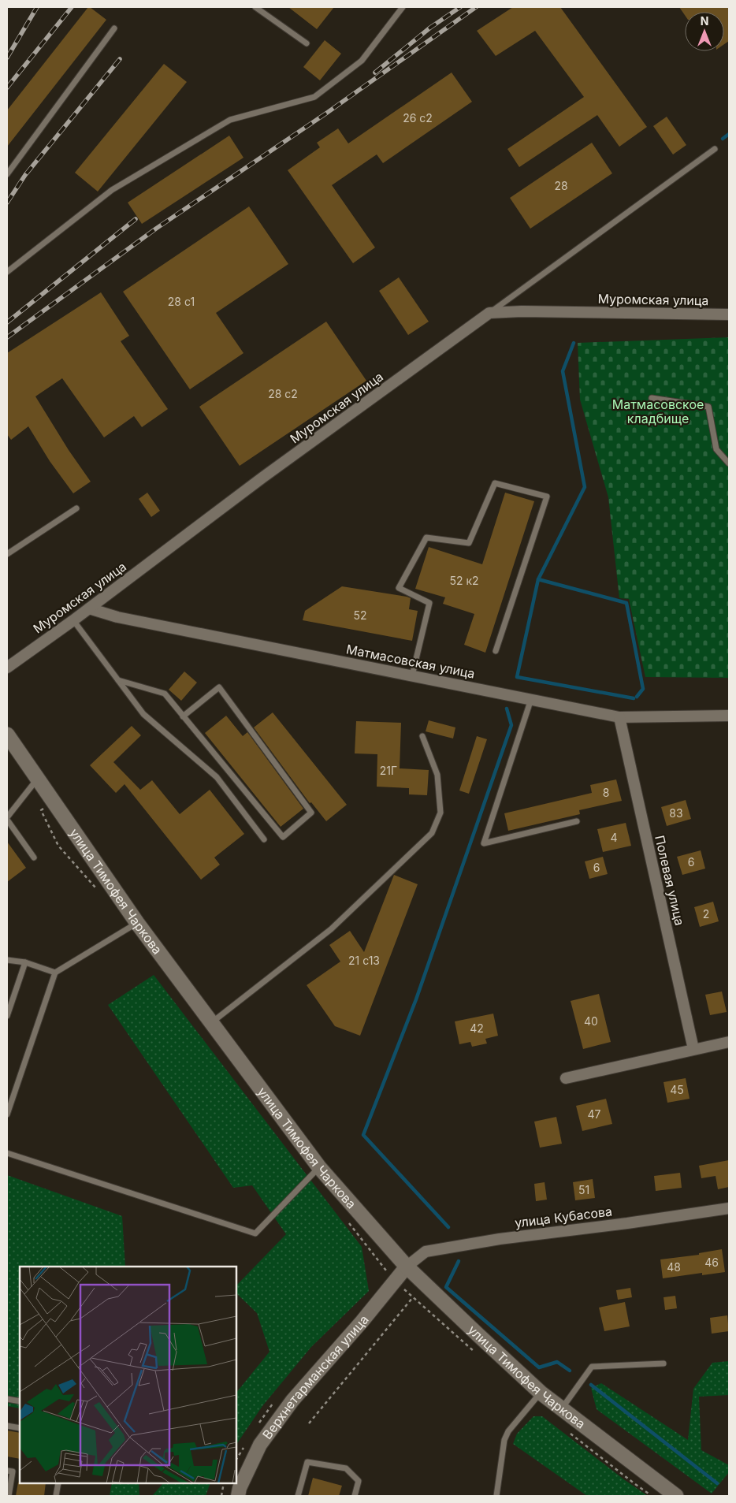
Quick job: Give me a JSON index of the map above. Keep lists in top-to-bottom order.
{
  "streets": {
    "main road": ["улица Тимофея Чаркова"],
    "street": [
      "Муромская улица",
      "Матмасовская улица",
      "Полевая улица",
      "улица Кубасова",
      "Верхнетарманская улица"
    ]
  },
  "crossings": [
    ["Муромская улица", "Матмасовская улица"],
    ["Матмасовская улица", "Полевая улица"],
    ["улица Тимофея Чаркова", "улица Кубасова"],
    ["улица Тимофея Чаркова", "Верхнетарманская улица"],
    ["улица Кубасова", "Верхнетарманская улица"]
  ],
  "parks": ["Матмасовское кладбище"],
  "house_numbers": [
    "26 с2",
    "28",
    "28 с1",
    "28 с2",
    "52 к2",
    "52",
    "21Г",
    "8",
    "83",
    "4",
    "6",
    "6",
    "2",
    "21 с13",
    "40",
    "42",
    "45",
    "47",
    "51",
    "46",
    "48"
  ],
  "north": "top"
}
